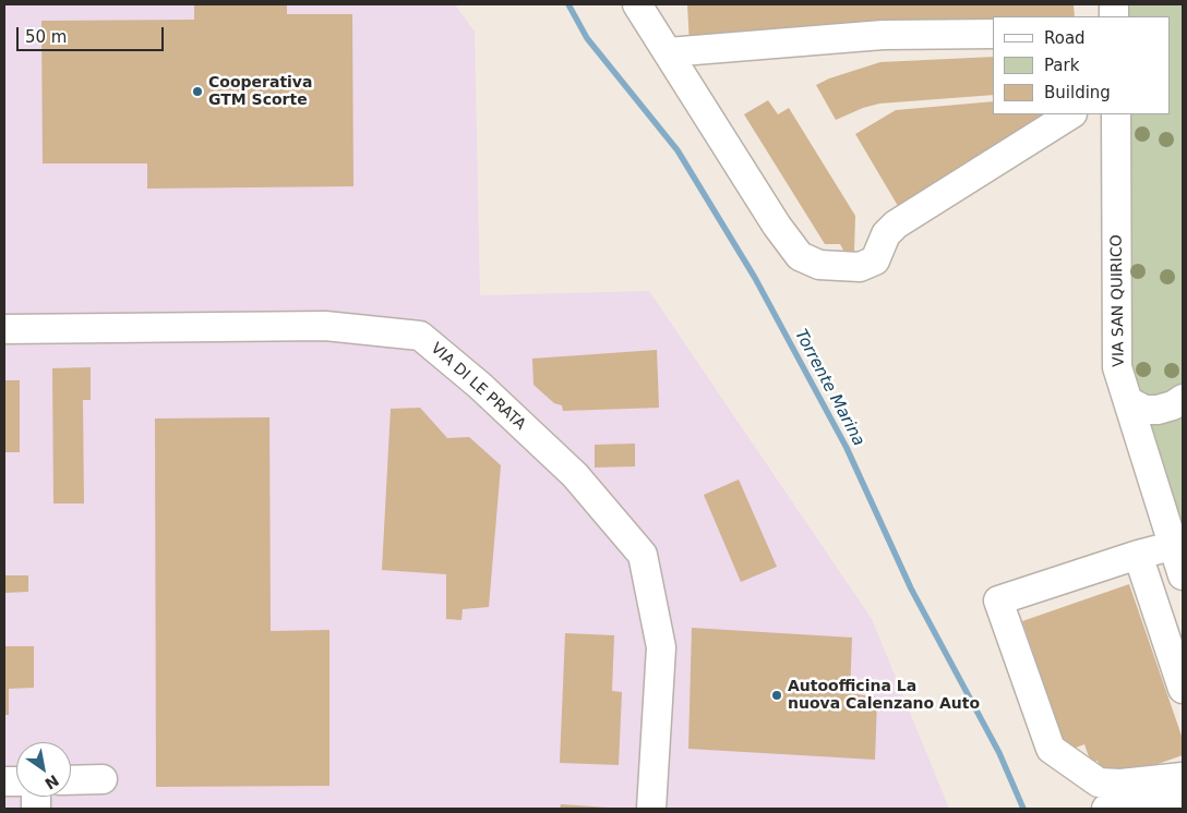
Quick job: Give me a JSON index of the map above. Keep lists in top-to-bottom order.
{
  "streets": {
    "street": ["VIA SAN QUIRICO", "VIA DI LE PRATA"]
  },
  "water": ["Torrente Marina"],
  "places": ["Cooperativa GTM Scorte", "Autoofficina La nuova Calenzano Auto"],
  "legend": ["Road", "Park", "Building"],
  "scale_bar": "50 m",
  "north": "bottom right"
}
